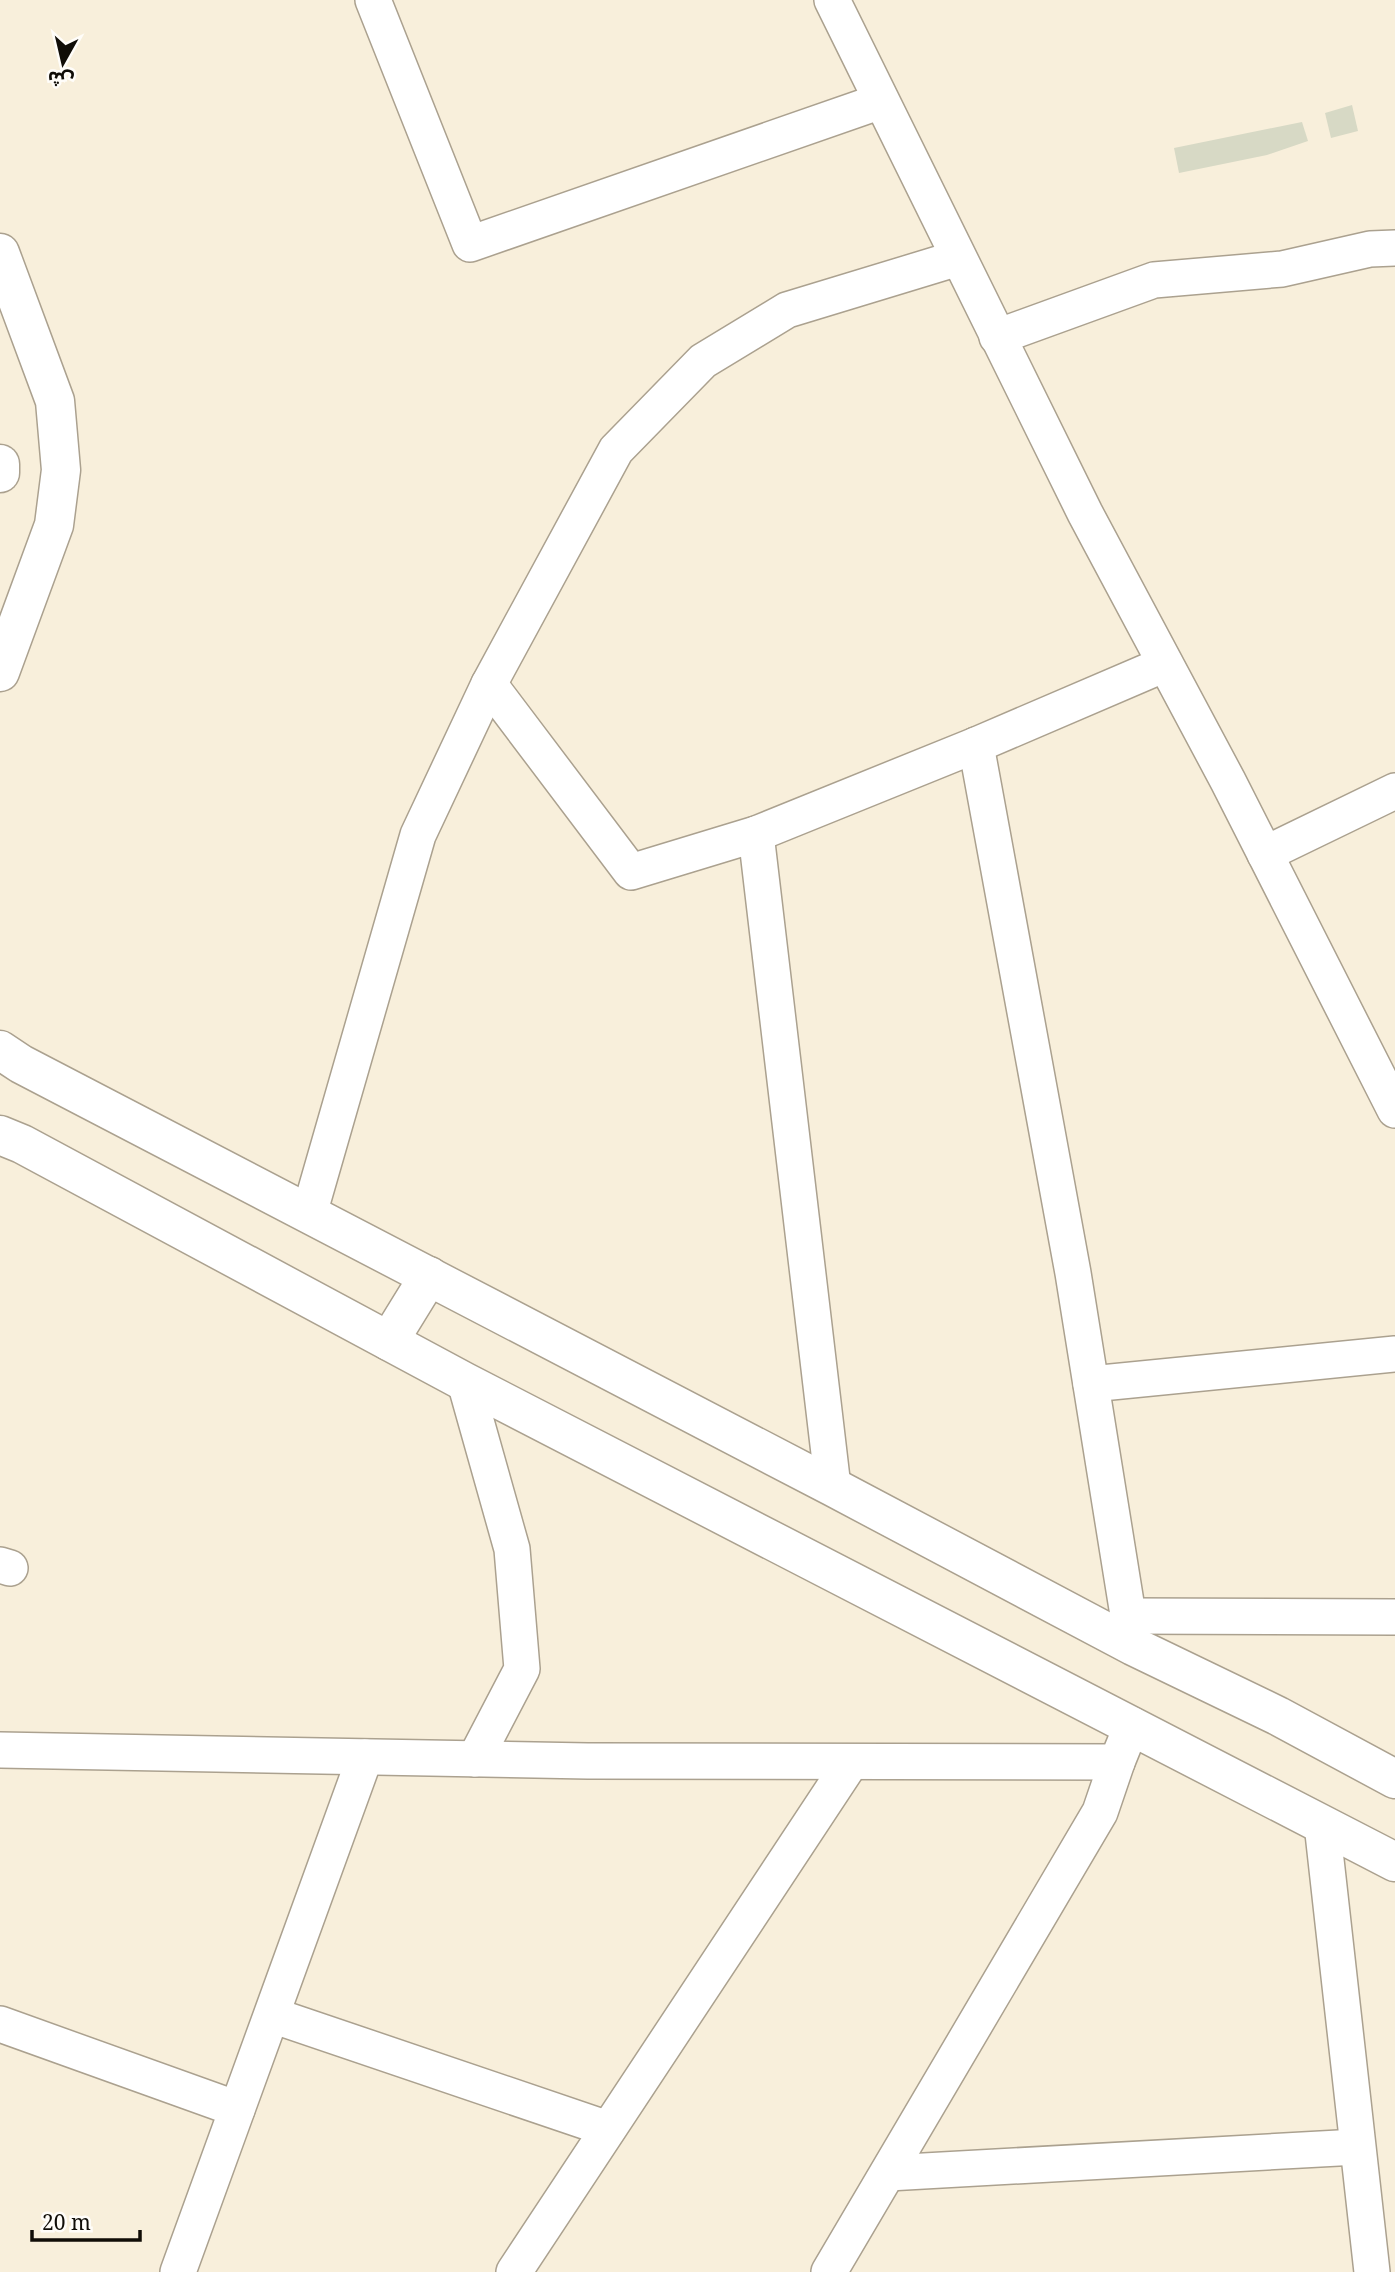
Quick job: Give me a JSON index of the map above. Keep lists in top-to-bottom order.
{
  "scale_bar": "20 m",
  "north": "bottom"
}
